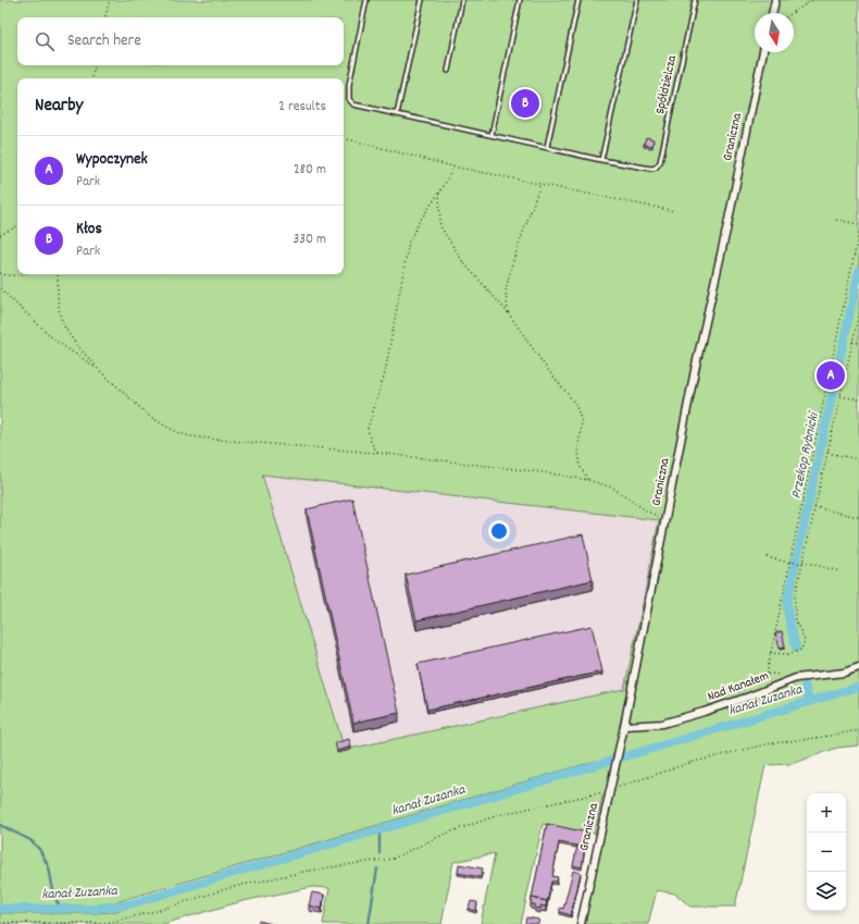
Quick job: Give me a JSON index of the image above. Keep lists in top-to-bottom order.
{
  "streets": {
    "street": ["Graniczna", "Nad Kanałem"],
    "lane": ["Spółdzielcza"]
  },
  "crossings": [
    ["Graniczna", "Nad Kanałem"]
  ],
  "water": ["Przekop Rybnicki", "kanał Zuzanka"],
  "north": "bottom",
  "page": {
    "search": "Search here",
    "heading": ["Nearby", "2 results"],
    "pins": ["B", "A"],
    "list": [
      {
        "mark": "A",
        "name": "Wypoczynek",
        "note": "Park",
        "value": "280 m"
      },
      {
        "mark": "B",
        "name": "Kłos",
        "note": "Park",
        "value": "330 m"
      }
    ],
    "map_buttons": ["+", "−"]
  }
}
